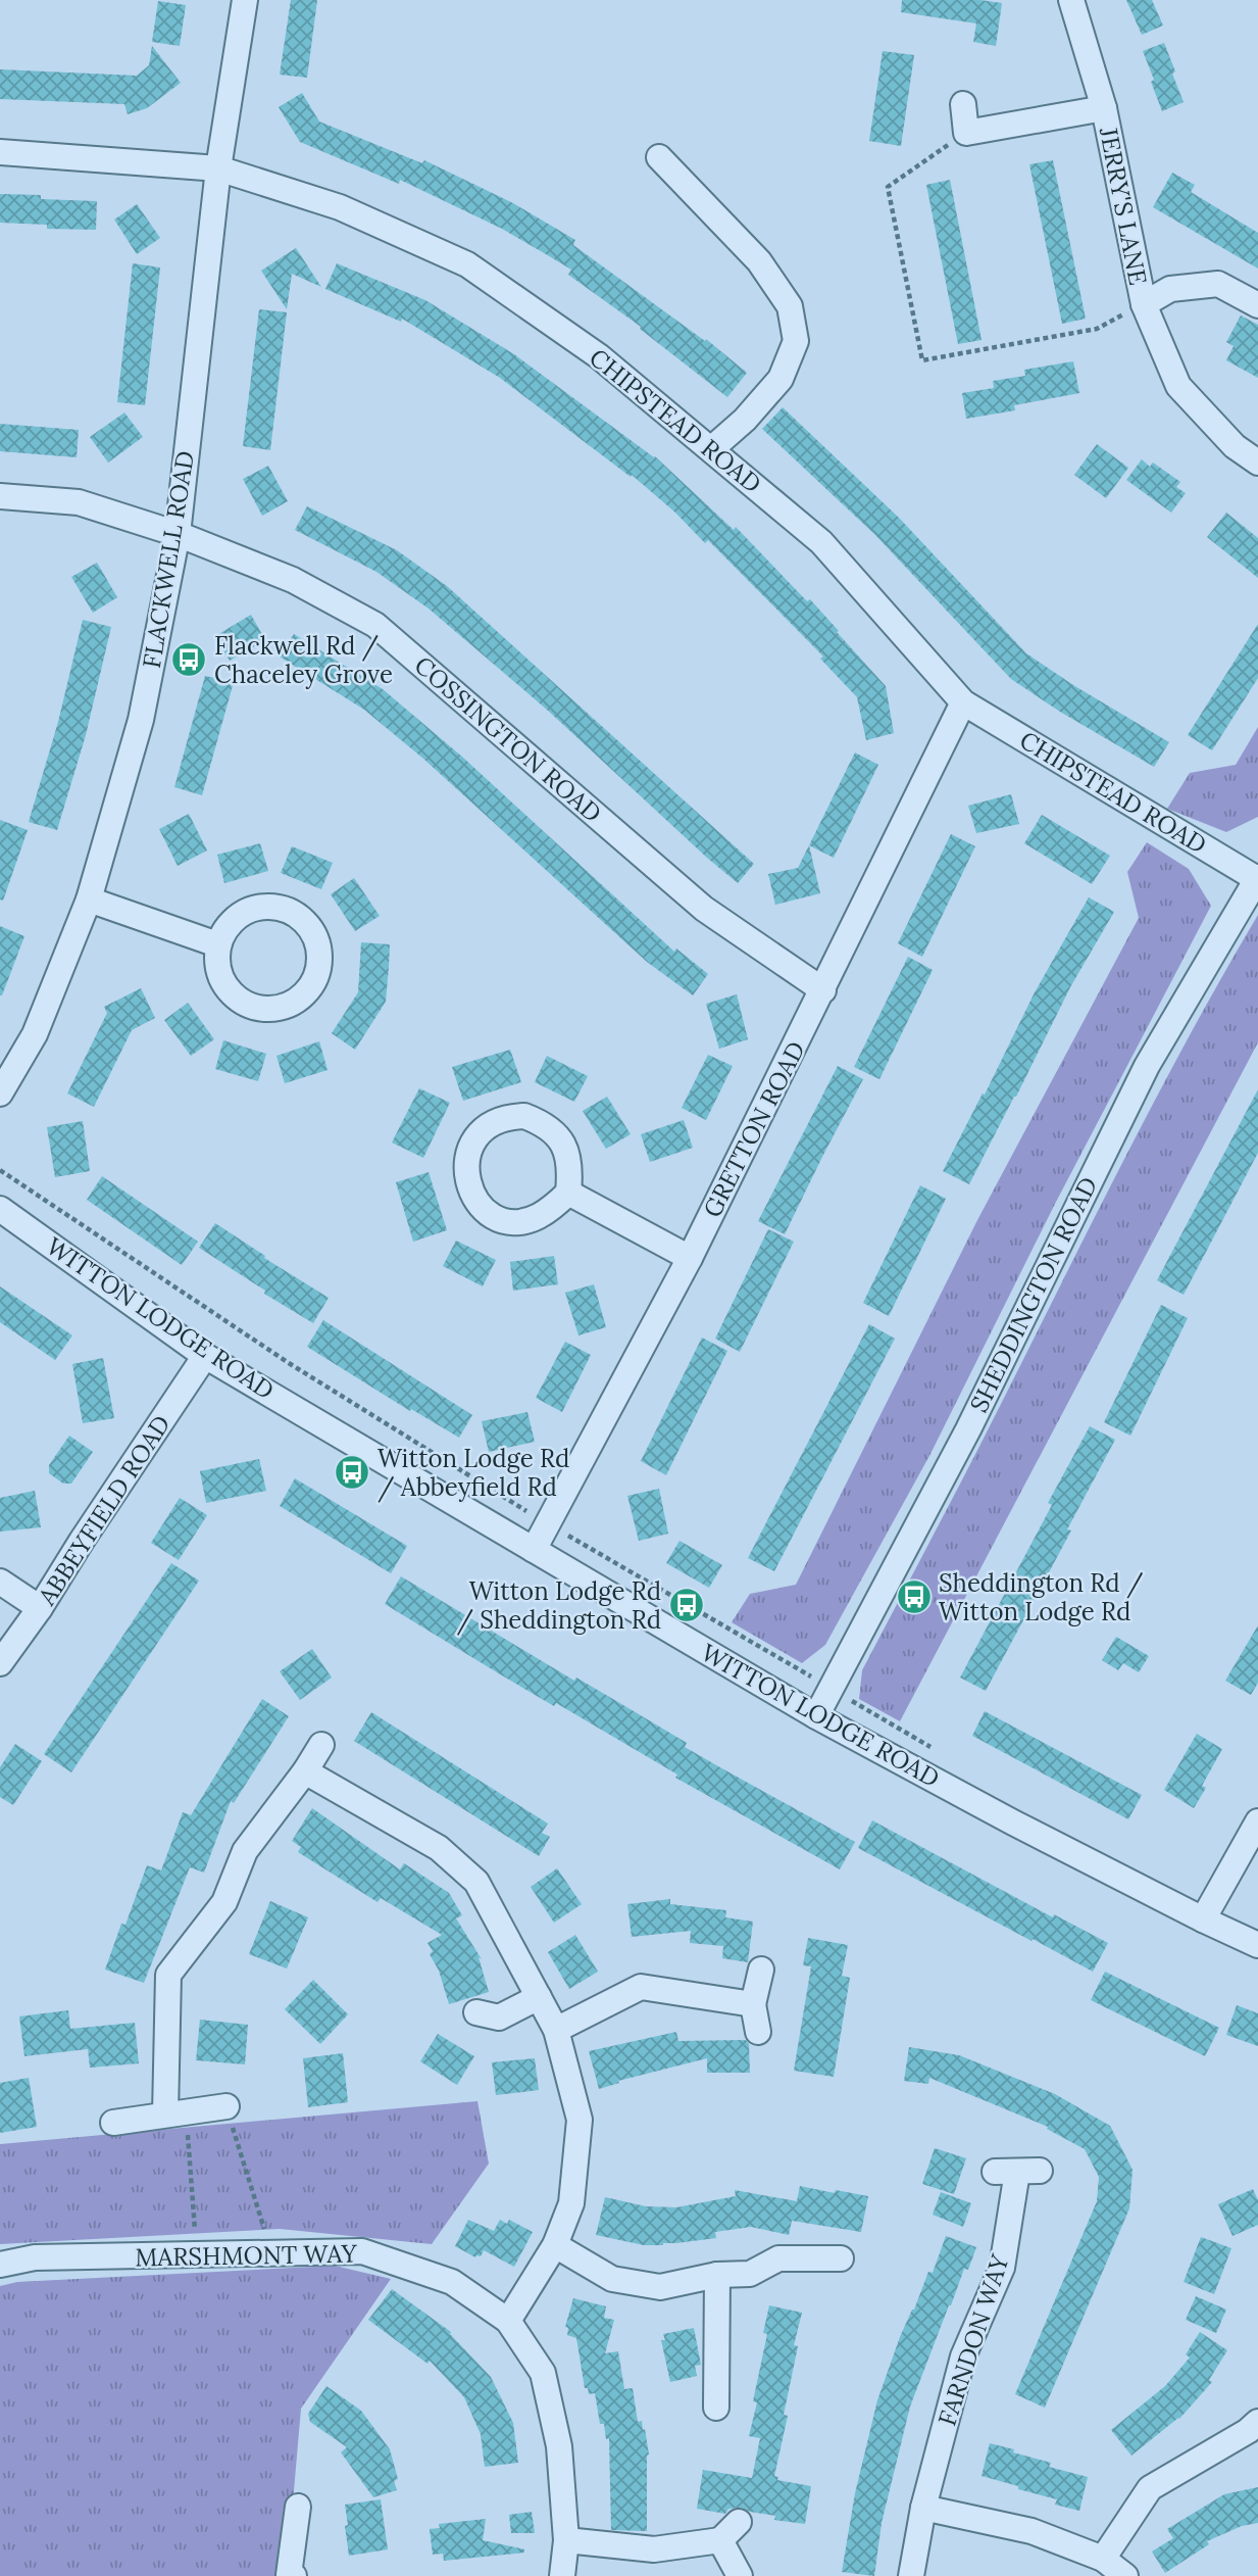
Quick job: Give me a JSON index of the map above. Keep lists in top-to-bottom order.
{
  "streets": {
    "street": [
      "JERRY'S LANE",
      "CHIPSTEAD ROAD",
      "FLACKWELL ROAD",
      "COSSINGTON ROAD",
      "GRETTON ROAD",
      "SHEDDINGTON ROAD",
      "WITTON LODGE ROAD",
      "ABBEYFIELD ROAD",
      "MARSHMONT WAY",
      "FARNDON WAY"
    ]
  },
  "crossings": [
    ["CHIPSTEAD ROAD", "FLACKWELL ROAD"],
    ["CHIPSTEAD ROAD", "GRETTON ROAD"],
    ["CHIPSTEAD ROAD", "SHEDDINGTON ROAD"],
    ["FLACKWELL ROAD", "COSSINGTON ROAD"],
    ["COSSINGTON ROAD", "GRETTON ROAD"],
    ["GRETTON ROAD", "WITTON LODGE ROAD"],
    ["SHEDDINGTON ROAD", "WITTON LODGE ROAD"],
    ["WITTON LODGE ROAD", "ABBEYFIELD ROAD"]
  ],
  "places": {
    "bus stop": [
      "Flackwell Rd / Chaceley Grove",
      "Witton Lodge Rd / Abbeyfield Rd",
      "Sheddington Rd / Witton Lodge Rd",
      "Witton Lodge Rd / Sheddington Rd"
    ]
  }
}
